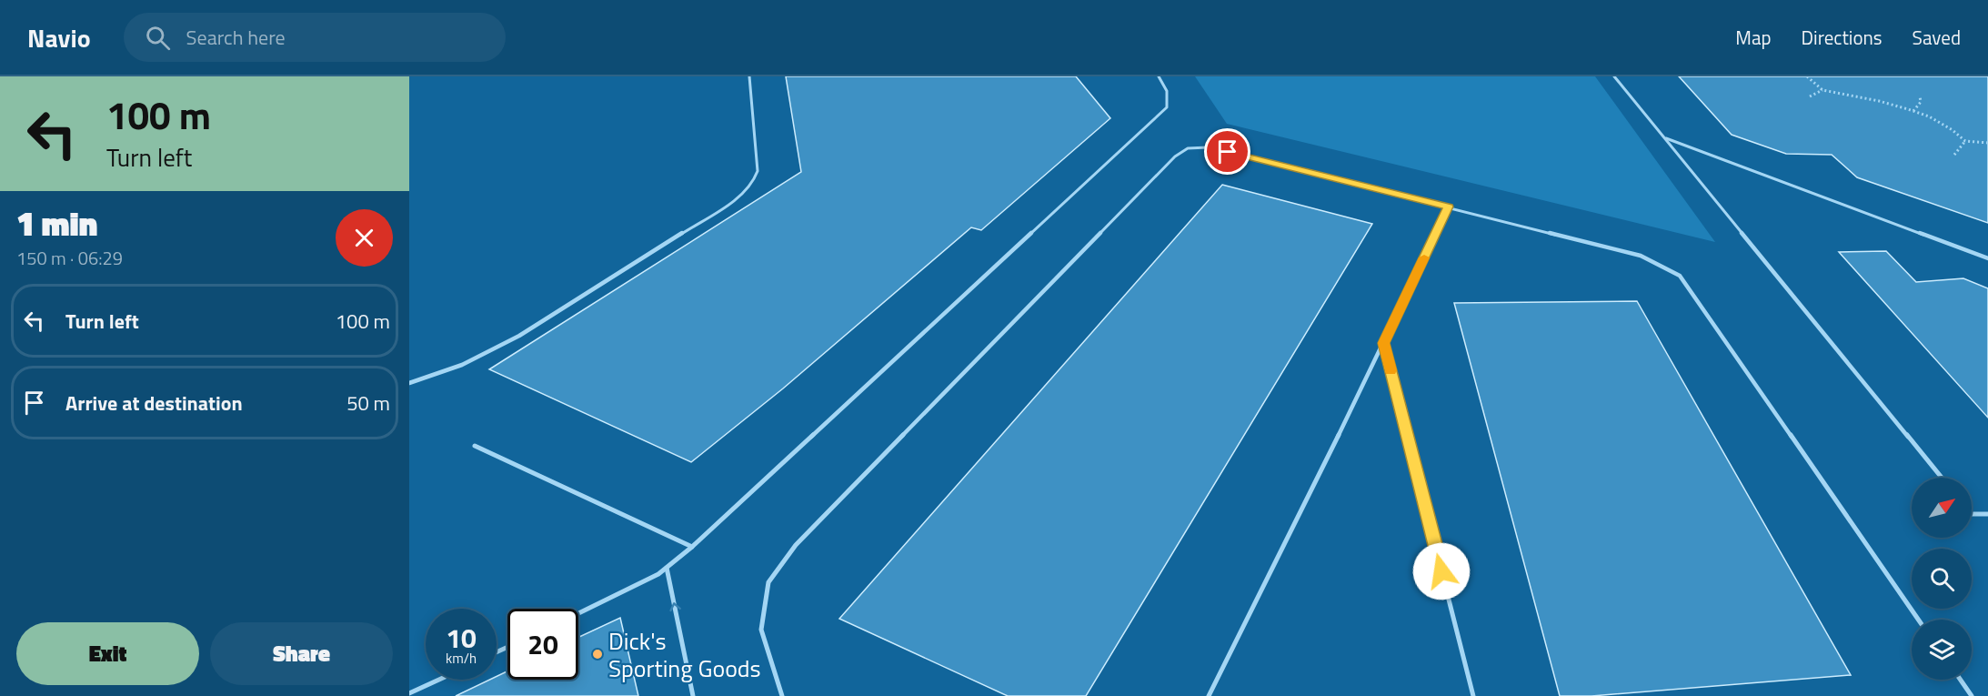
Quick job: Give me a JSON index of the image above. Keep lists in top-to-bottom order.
{
  "places": ["Dick's Sporting Goods"],
  "north": "top right",
  "page": {
    "header": "Navio",
    "search": "Search here",
    "nav": ["Map", "Directions", "Saved"],
    "turn": ["100 m", "Turn left"],
    "heading": ["1 min", "150 m · 06:29"],
    "list": [
      {
        "name": "Turn left",
        "value": "100 m"
      },
      {
        "name": "Arrive at destination",
        "value": "50 m"
      }
    ],
    "speed": "10 km/h",
    "limit": "20",
    "buttons": ["Exit", "Share"]
  }
}
